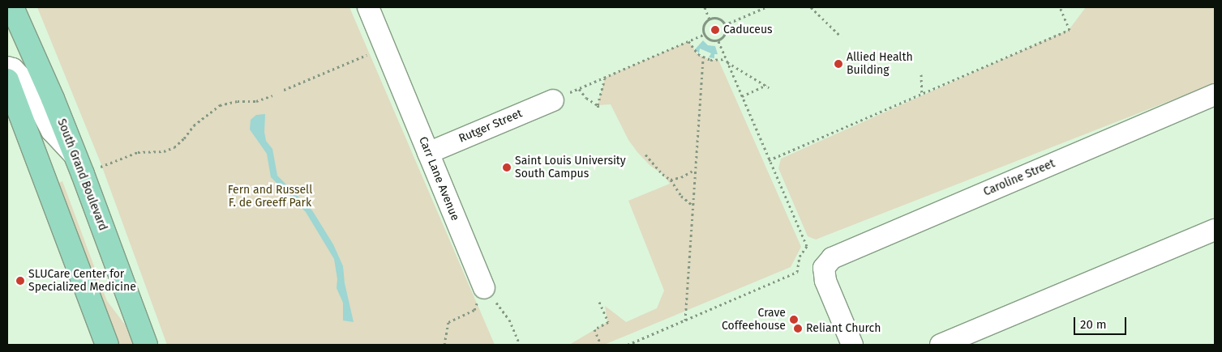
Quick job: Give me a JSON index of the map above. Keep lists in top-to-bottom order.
{
  "streets": {
    "main road": ["South Grand Boulevard"],
    "street": ["Rutger Street", "Caroline Street", "Carr Lane Avenue"]
  },
  "crossings": [
    ["Rutger Street", "Carr Lane Avenue"]
  ],
  "parks": ["Fern and Russell F. de Greeff Park"],
  "places": [
    "Caduceus",
    "Allied Health Building",
    "Saint Louis University South Campus",
    "SLUCare Center for Specialized Medicine",
    "Crave Coffeehouse",
    "Reliant Church"
  ],
  "scale_bar": "20 m"
}
